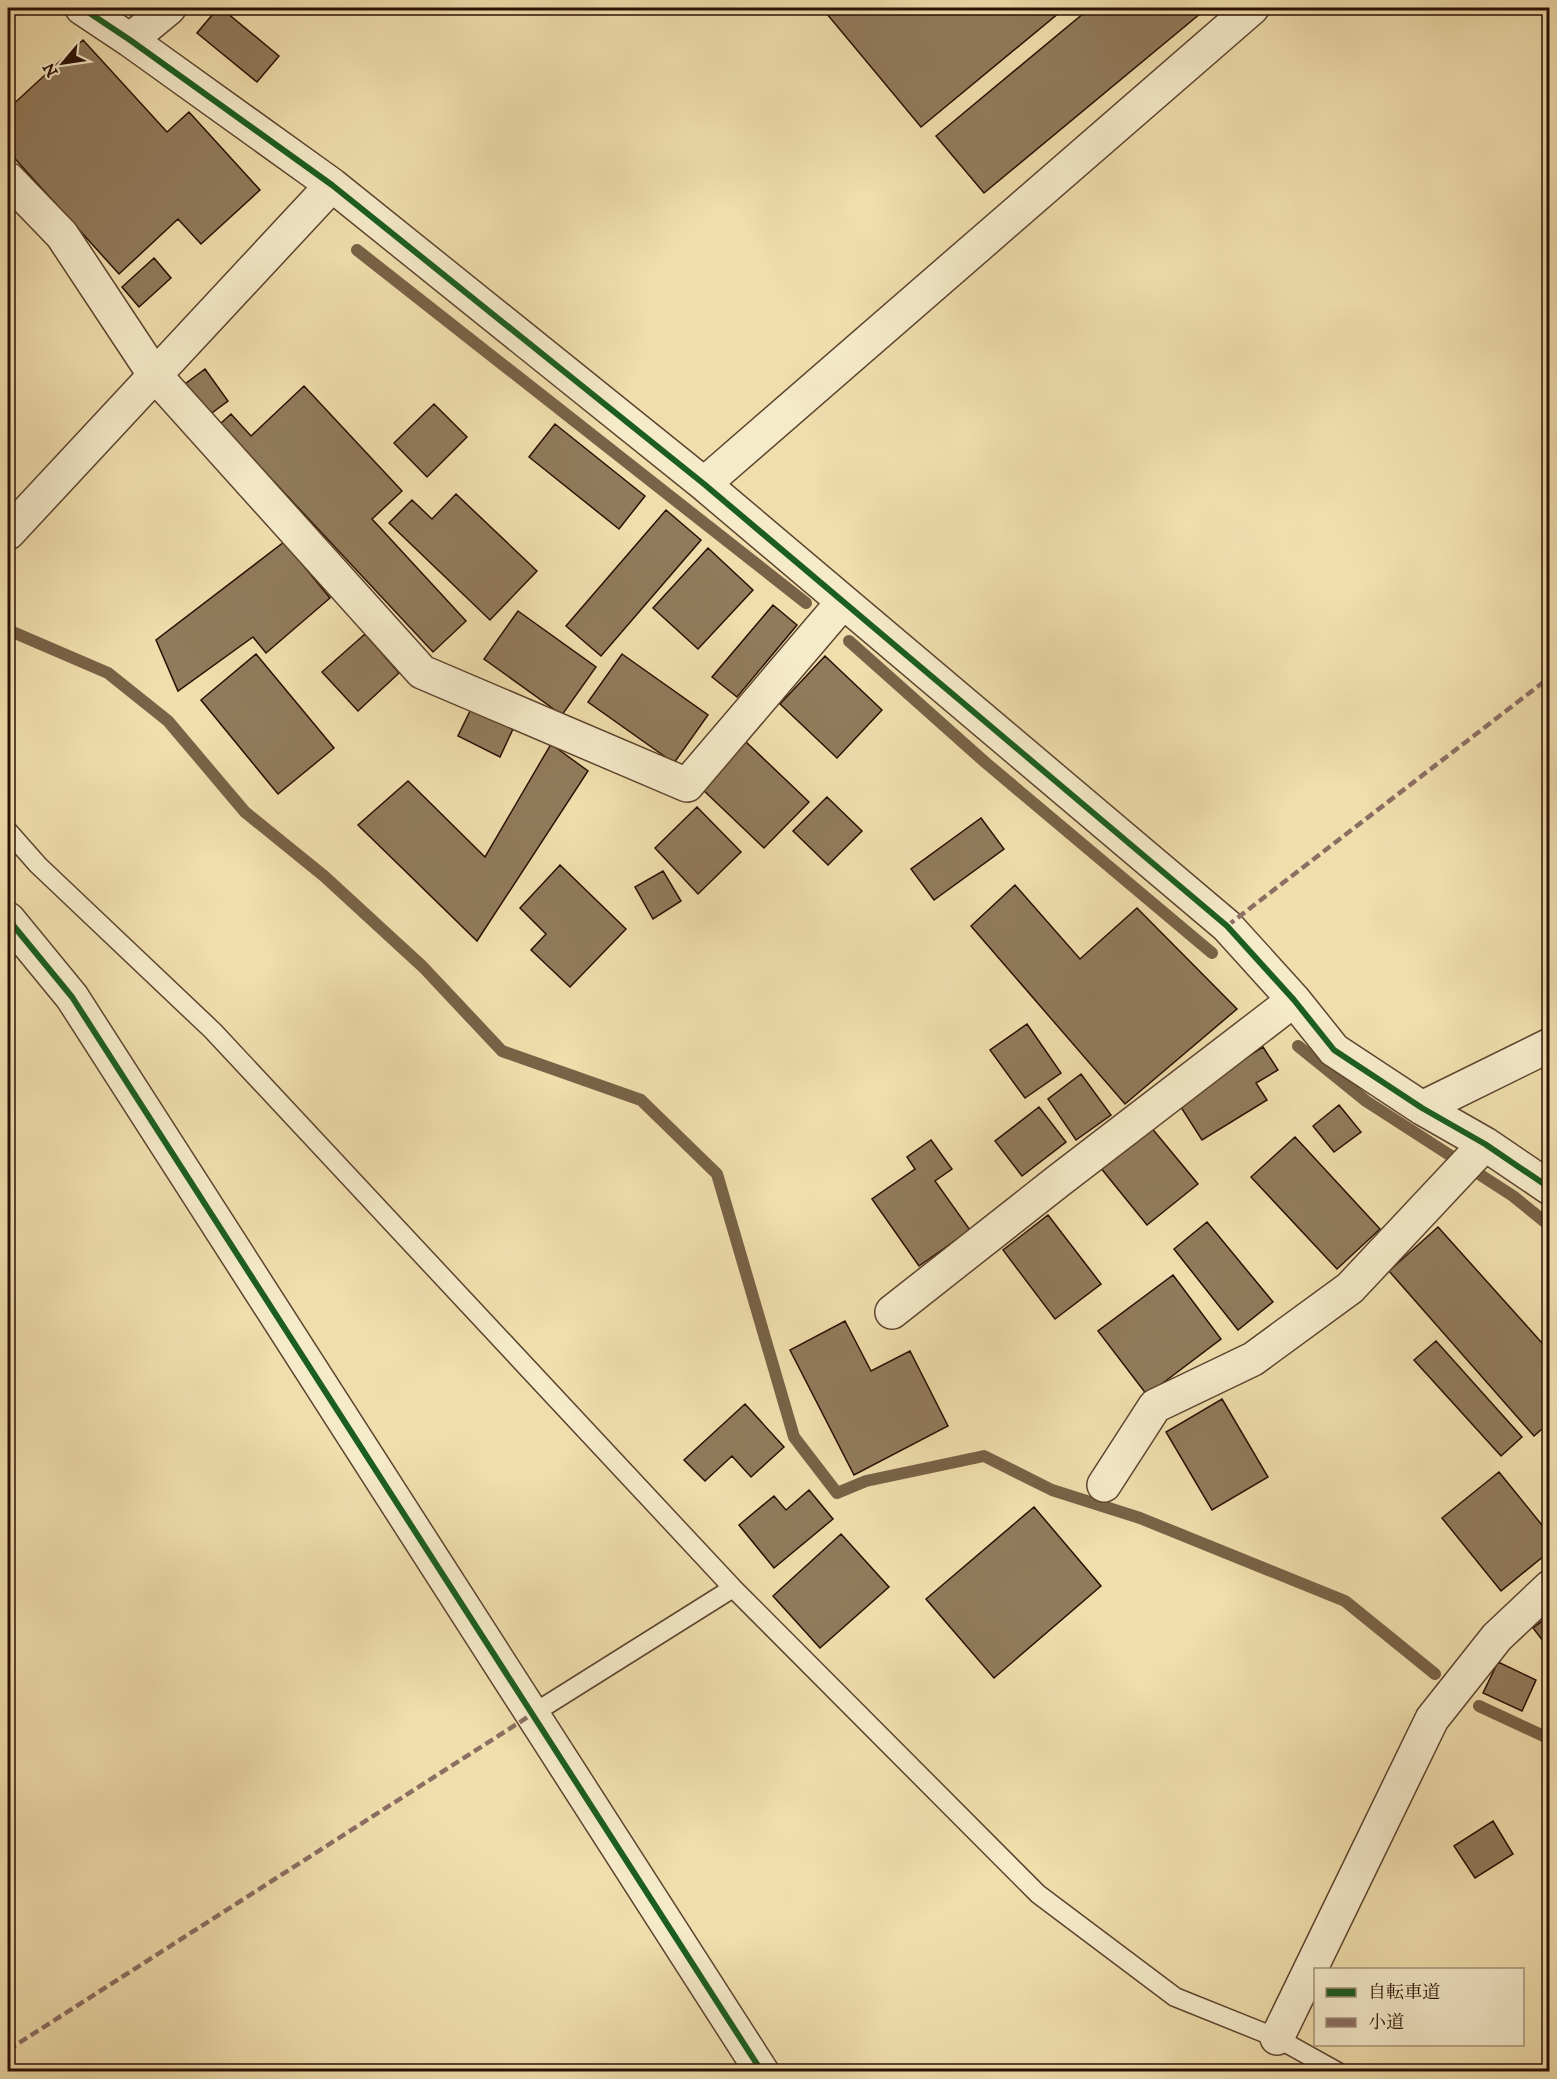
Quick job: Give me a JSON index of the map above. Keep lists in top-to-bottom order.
{
  "legend": ["自転車道", "小道"],
  "north": "bottom left"
}
